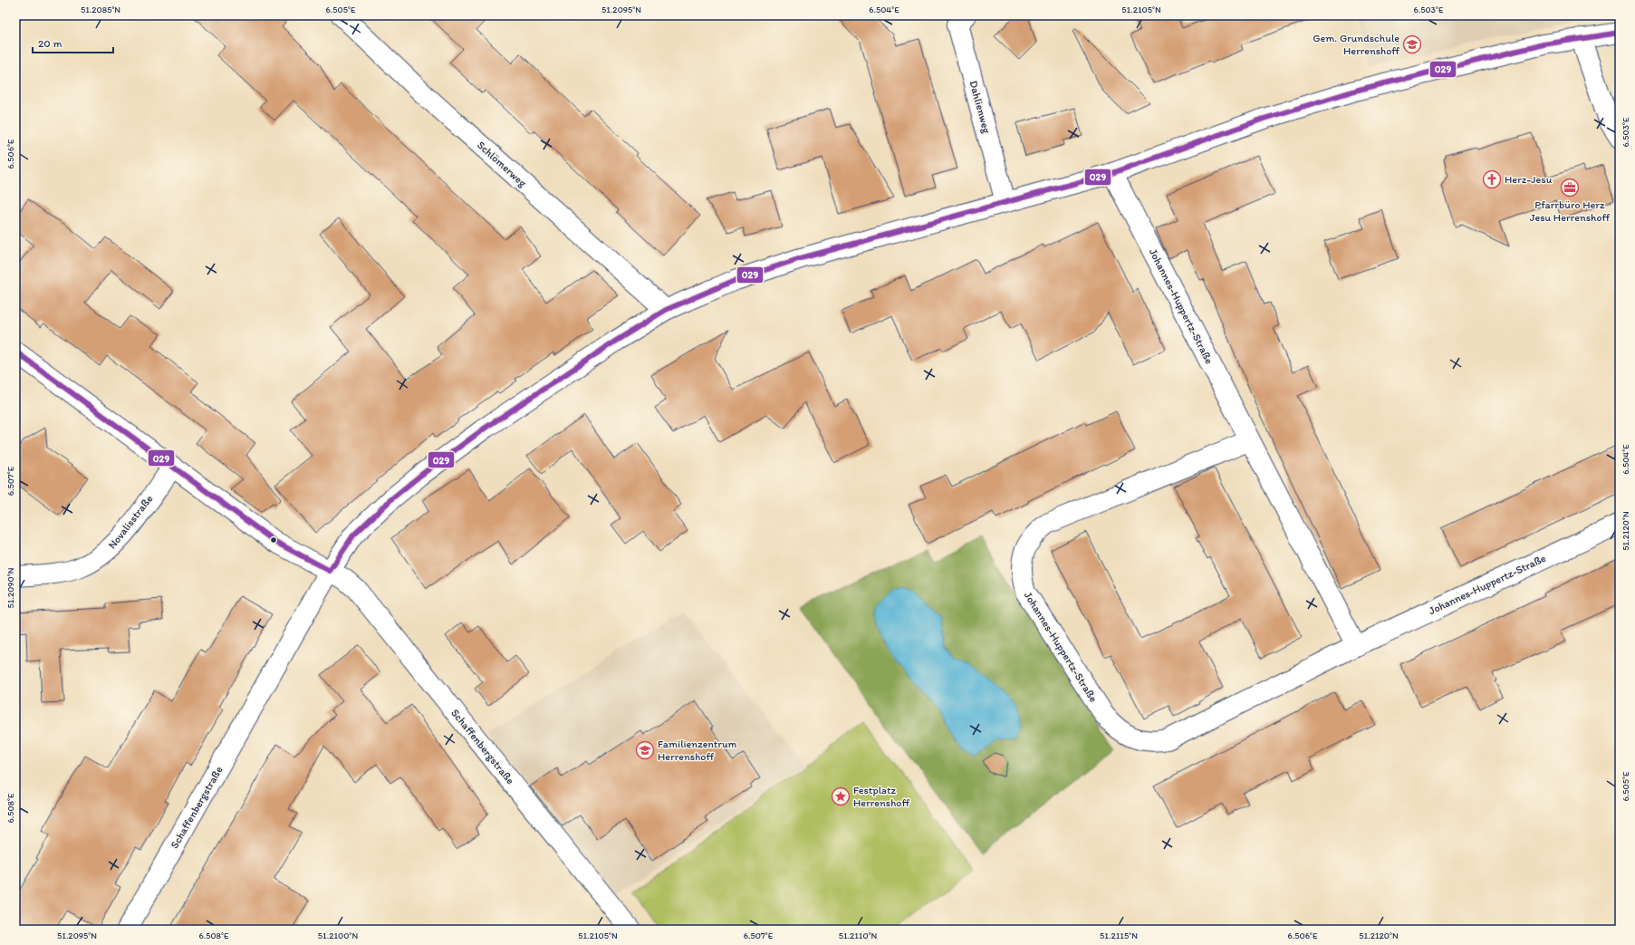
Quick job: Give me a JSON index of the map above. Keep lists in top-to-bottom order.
{
  "streets": {
    "street": [
      "Dahlienweg",
      "Schlömerweg",
      "Johannes-Huppertz-Straße",
      "Novalisstraße",
      "Schaffenbergstraße"
    ]
  },
  "crossings": [
    ["Dahlienweg", "Schaffenbergstraße"],
    ["Schlömerweg", "Schaffenbergstraße"],
    ["Johannes-Huppertz-Straße", "Schaffenbergstraße"]
  ],
  "places": {
    "school or university": ["Gem. Grundschule Herrenshoff", "Familienzentrum Herrenshoff"],
    "church": ["Herz-Jesu"],
    "office": ["Pfarrbüro Herz Jesu Herrenshoff"],
    "place": ["Festplatz Herrenshoff"]
  },
  "lines": ["transit line 029"],
  "scale_bar": "20 m",
  "coordinates": [
    "51.2085°N",
    "6.505°E",
    "51.2095°N",
    "6.504°E",
    "51.2105°N",
    "6.503°E",
    "6.506°E",
    "6.507°E",
    "51.2120°N",
    "51.2090°N",
    "6.508°E",
    "51.2100°N",
    "51.2110°N",
    "51.2115°N"
  ]
}
